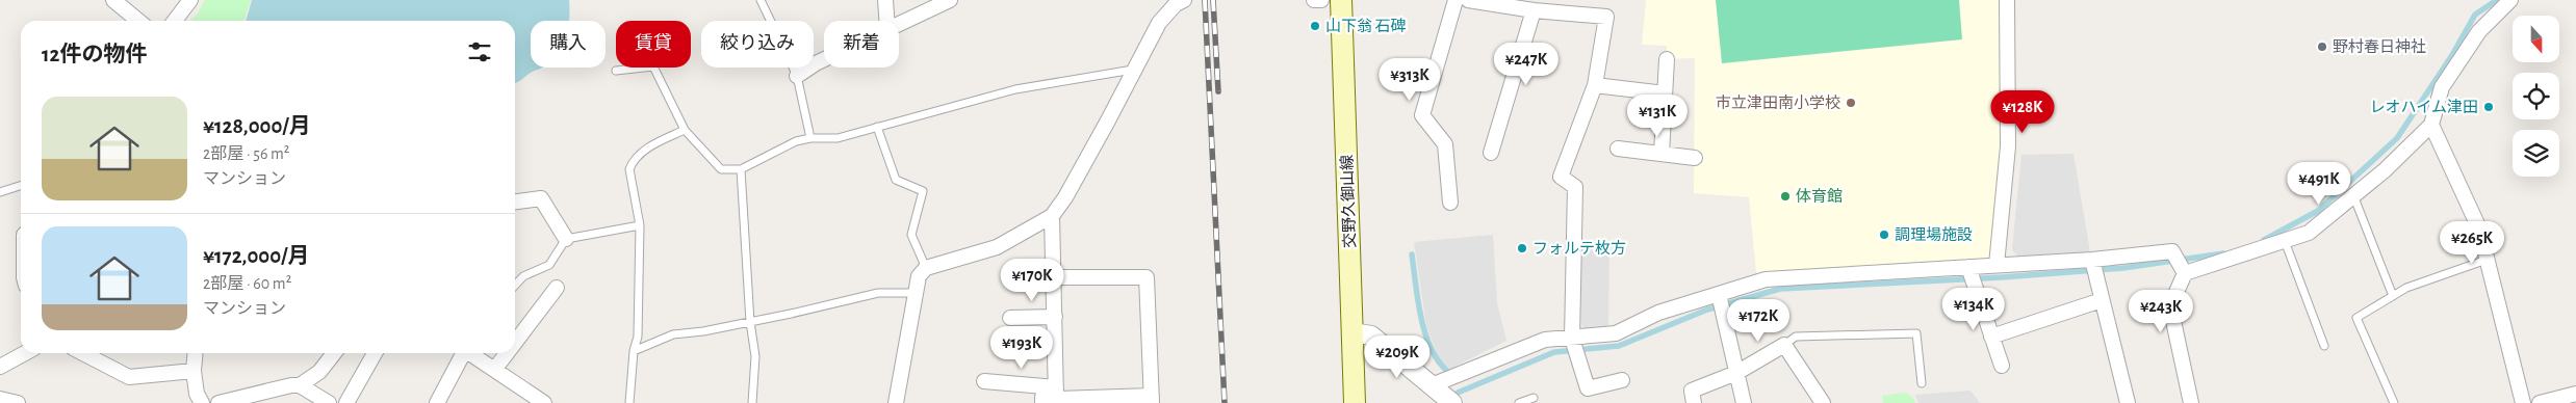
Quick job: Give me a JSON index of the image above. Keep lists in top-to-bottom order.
{
  "streets": {
    "main road": ["交野久御山線"]
  },
  "places": [
    "山下翁 石碑",
    "野村春日神社",
    "市立津田南小学校",
    "レオハイム津田",
    "体育館",
    "調理場施設",
    "フォルテ枚方"
  ],
  "north": "bottom",
  "page": {
    "chip": [
      "購入",
      "賃貸",
      "絞り込み",
      "新着"
    ],
    "heading": "12件の物件",
    "price": [
      "¥247K",
      "¥313K",
      "¥128K",
      "¥131K",
      "¥491K",
      "¥265K",
      "¥170K",
      "¥134K",
      "¥243K",
      "¥172K",
      "¥193K",
      "¥209K"
    ],
    "list": [
      {
        "name": "¥128,000/月",
        "note": "2部屋 · 56 m² · マンション"
      },
      {
        "name": "¥172,000/月",
        "note": "2部屋 · 60 m² · マンション"
      }
    ]
  }
}
